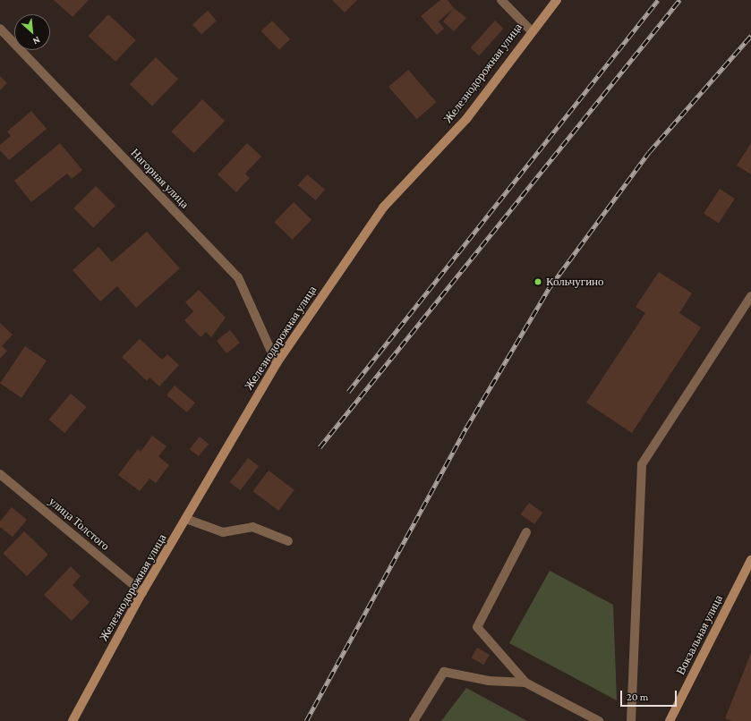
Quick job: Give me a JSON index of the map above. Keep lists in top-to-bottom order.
{
  "streets": {
    "street": [
      "Железнодорожная улица",
      "Нагорная улица",
      "улица Толстого",
      "Вокзальная улица"
    ]
  },
  "crossings": [
    ["Железнодорожная улица", "Нагорная улица"],
    ["Железнодорожная улица", "улица Толстого"]
  ],
  "places": ["Кольчугино"],
  "scale_bar": "20 m",
  "north": "bottom right"
}
